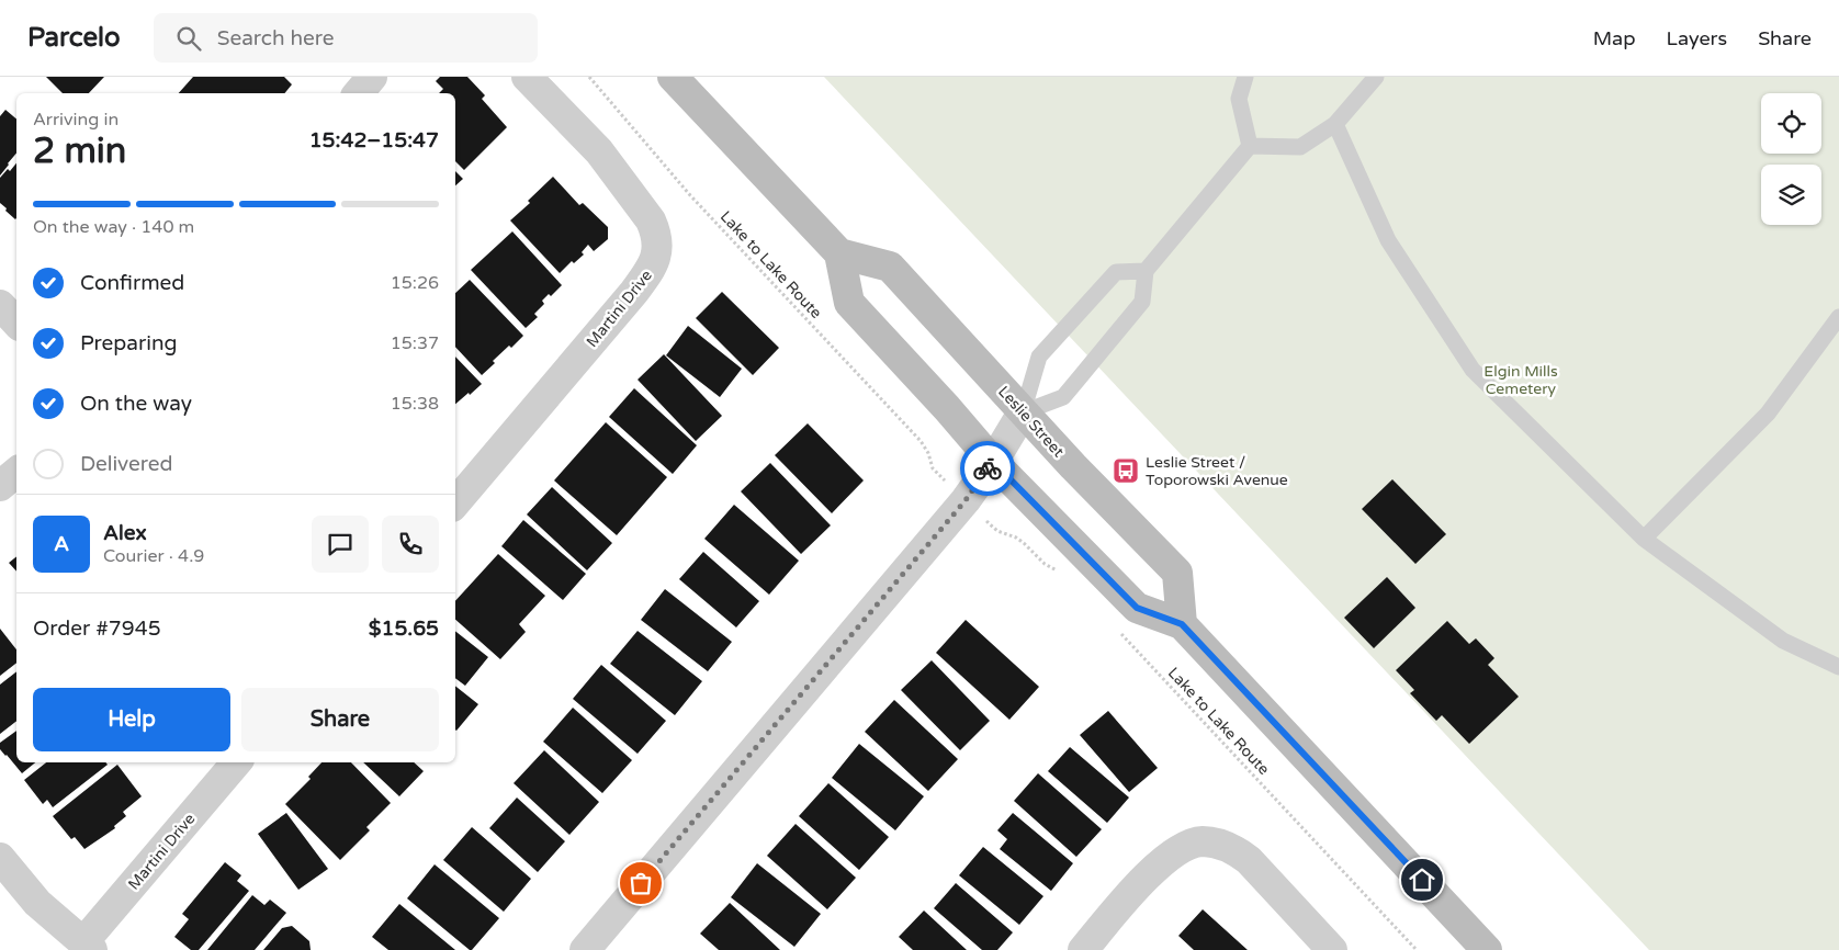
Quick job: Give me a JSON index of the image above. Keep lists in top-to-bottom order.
{
  "streets": {
    "main road": ["Leslie Street"],
    "street": ["Martini Drive"],
    "path": ["Lake to Lake Route"]
  },
  "parks": ["Elgin Mills Cemetery"],
  "places": {
    "bus stop": ["Leslie Street / Toporowski Avenue"]
  },
  "page": {
    "header": "Parcelo",
    "search": "Search here",
    "nav": ["Map", "Layers", "Share"],
    "heading": ["2 min", "Arriving in", "15:42–15:47"],
    "panel": [
      "Alex",
      "Courier · 4.9",
      "Order #7945",
      "$15.65"
    ],
    "bar": "On the way · 140 m",
    "list": [
      ["Confirmed", "15:26"],
      ["Preparing", "15:37"],
      ["On the way", "15:38"],
      "Delivered"
    ],
    "round": "A",
    "buttons": ["Help", "Share"]
  }
}
